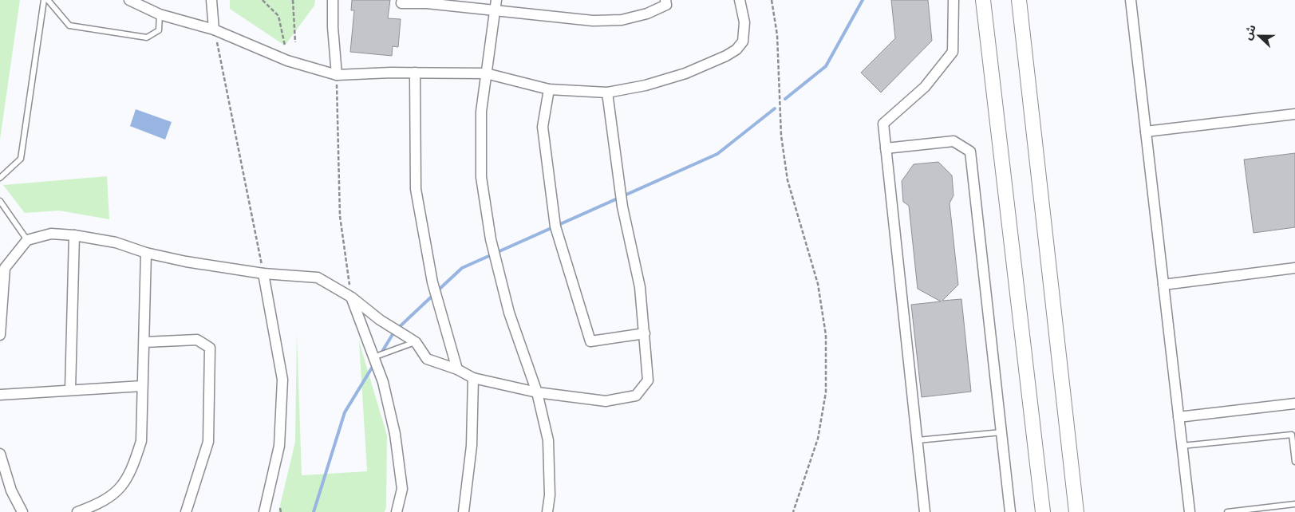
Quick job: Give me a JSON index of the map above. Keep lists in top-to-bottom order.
{
  "north": "left"
}
